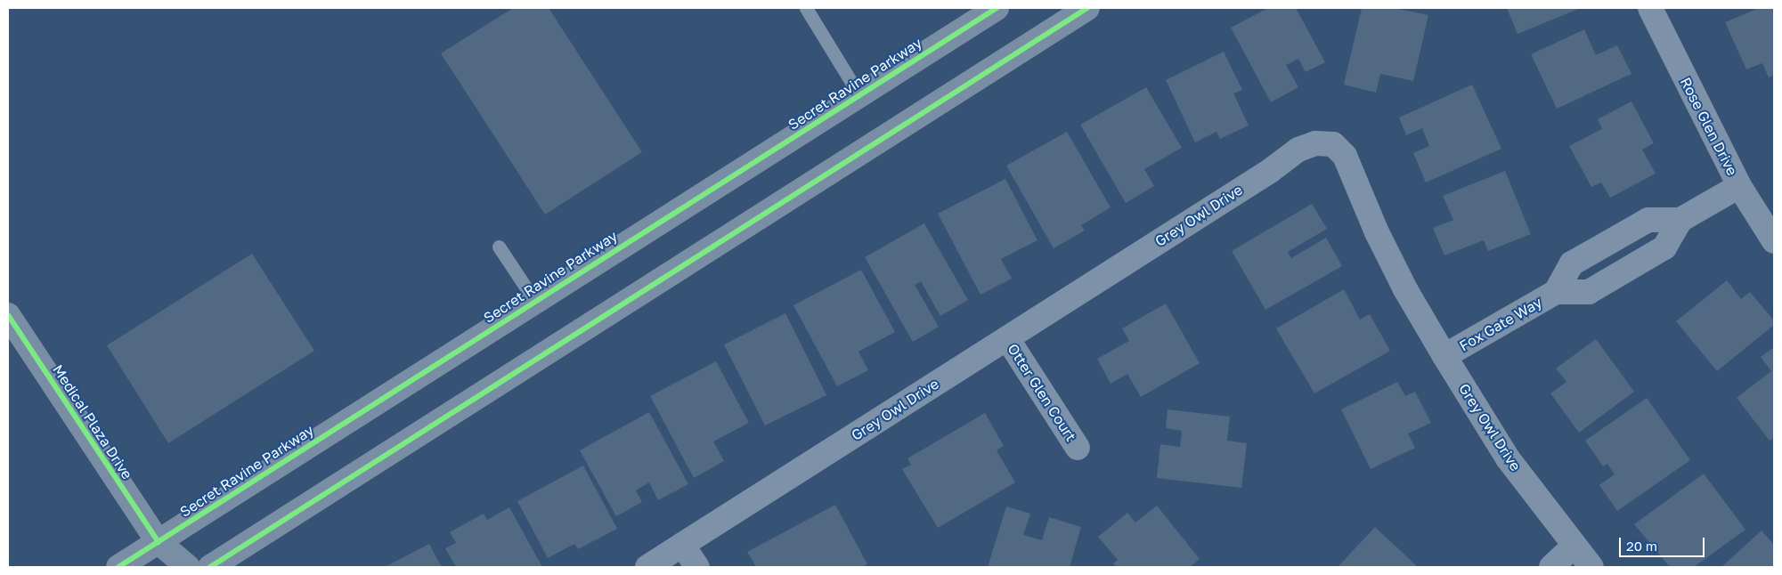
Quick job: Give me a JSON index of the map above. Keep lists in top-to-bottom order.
{
  "streets": {
    "main road": ["Secret Ravine Parkway", "Medical Plaza Drive"],
    "street": [
      "Rose Glen Drive",
      "Grey Owl Drive",
      "Fox Gate Way",
      "Otter Glen Court"
    ]
  },
  "crossings": [
    ["Secret Ravine Parkway", "Medical Plaza Drive"],
    ["Rose Glen Drive", "Fox Gate Way"],
    ["Grey Owl Drive", "Fox Gate Way"],
    ["Grey Owl Drive", "Otter Glen Court"]
  ],
  "scale_bar": "20 m"
}
